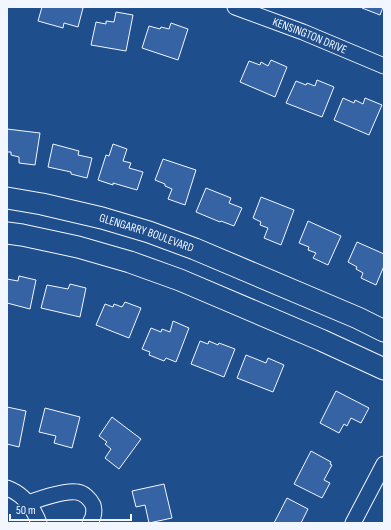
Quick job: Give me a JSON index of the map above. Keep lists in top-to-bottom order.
{
  "streets": {
    "street": ["KENSINGTON DRIVE", "GLENGARRY BOULEVARD"]
  },
  "scale_bar": "50 m"
}
